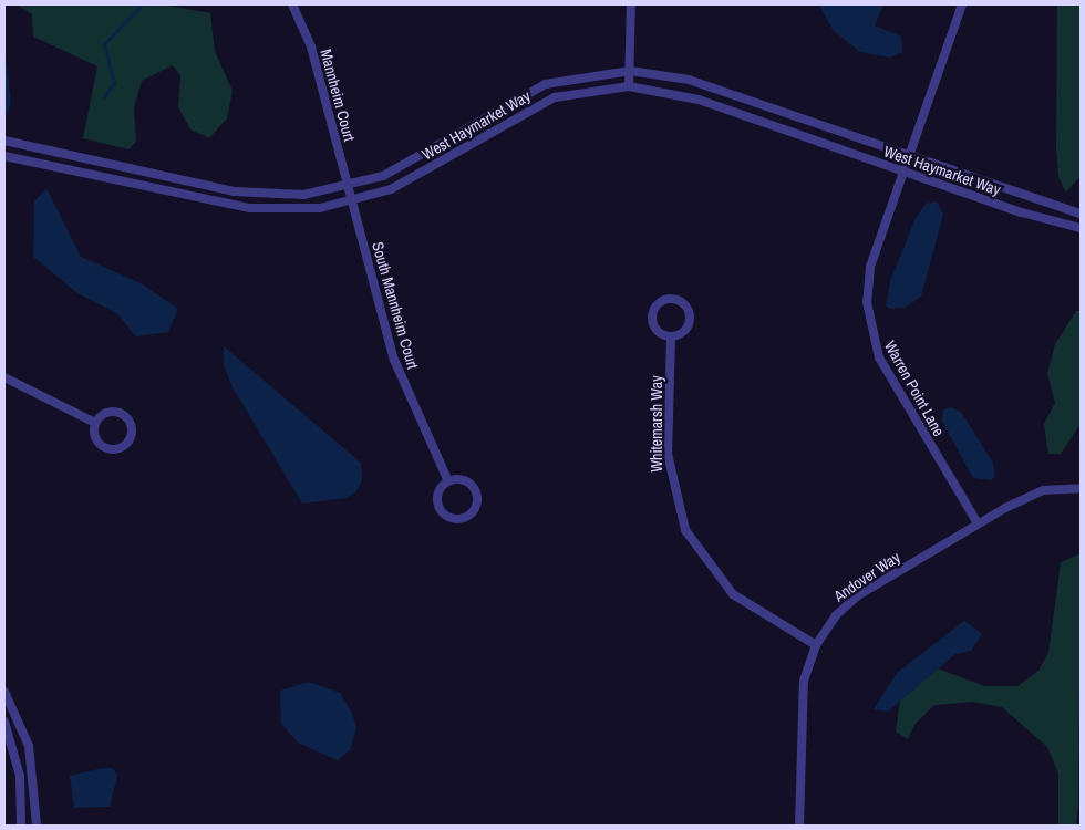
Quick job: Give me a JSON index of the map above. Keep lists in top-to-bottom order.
{
  "streets": {
    "street": [
      "Mannheim Court",
      "West Haymarket Way",
      "South Mannheim Court",
      "Warren Point Lane",
      "Whitemarsh Way",
      "Andover Way"
    ]
  },
  "crossings": [
    ["Mannheim Court", "West Haymarket Way"],
    ["Mannheim Court", "South Mannheim Court"],
    ["West Haymarket Way", "South Mannheim Court"],
    ["West Haymarket Way", "Warren Point Lane"],
    ["Warren Point Lane", "Andover Way"],
    ["Whitemarsh Way", "Andover Way"]
  ]
}
